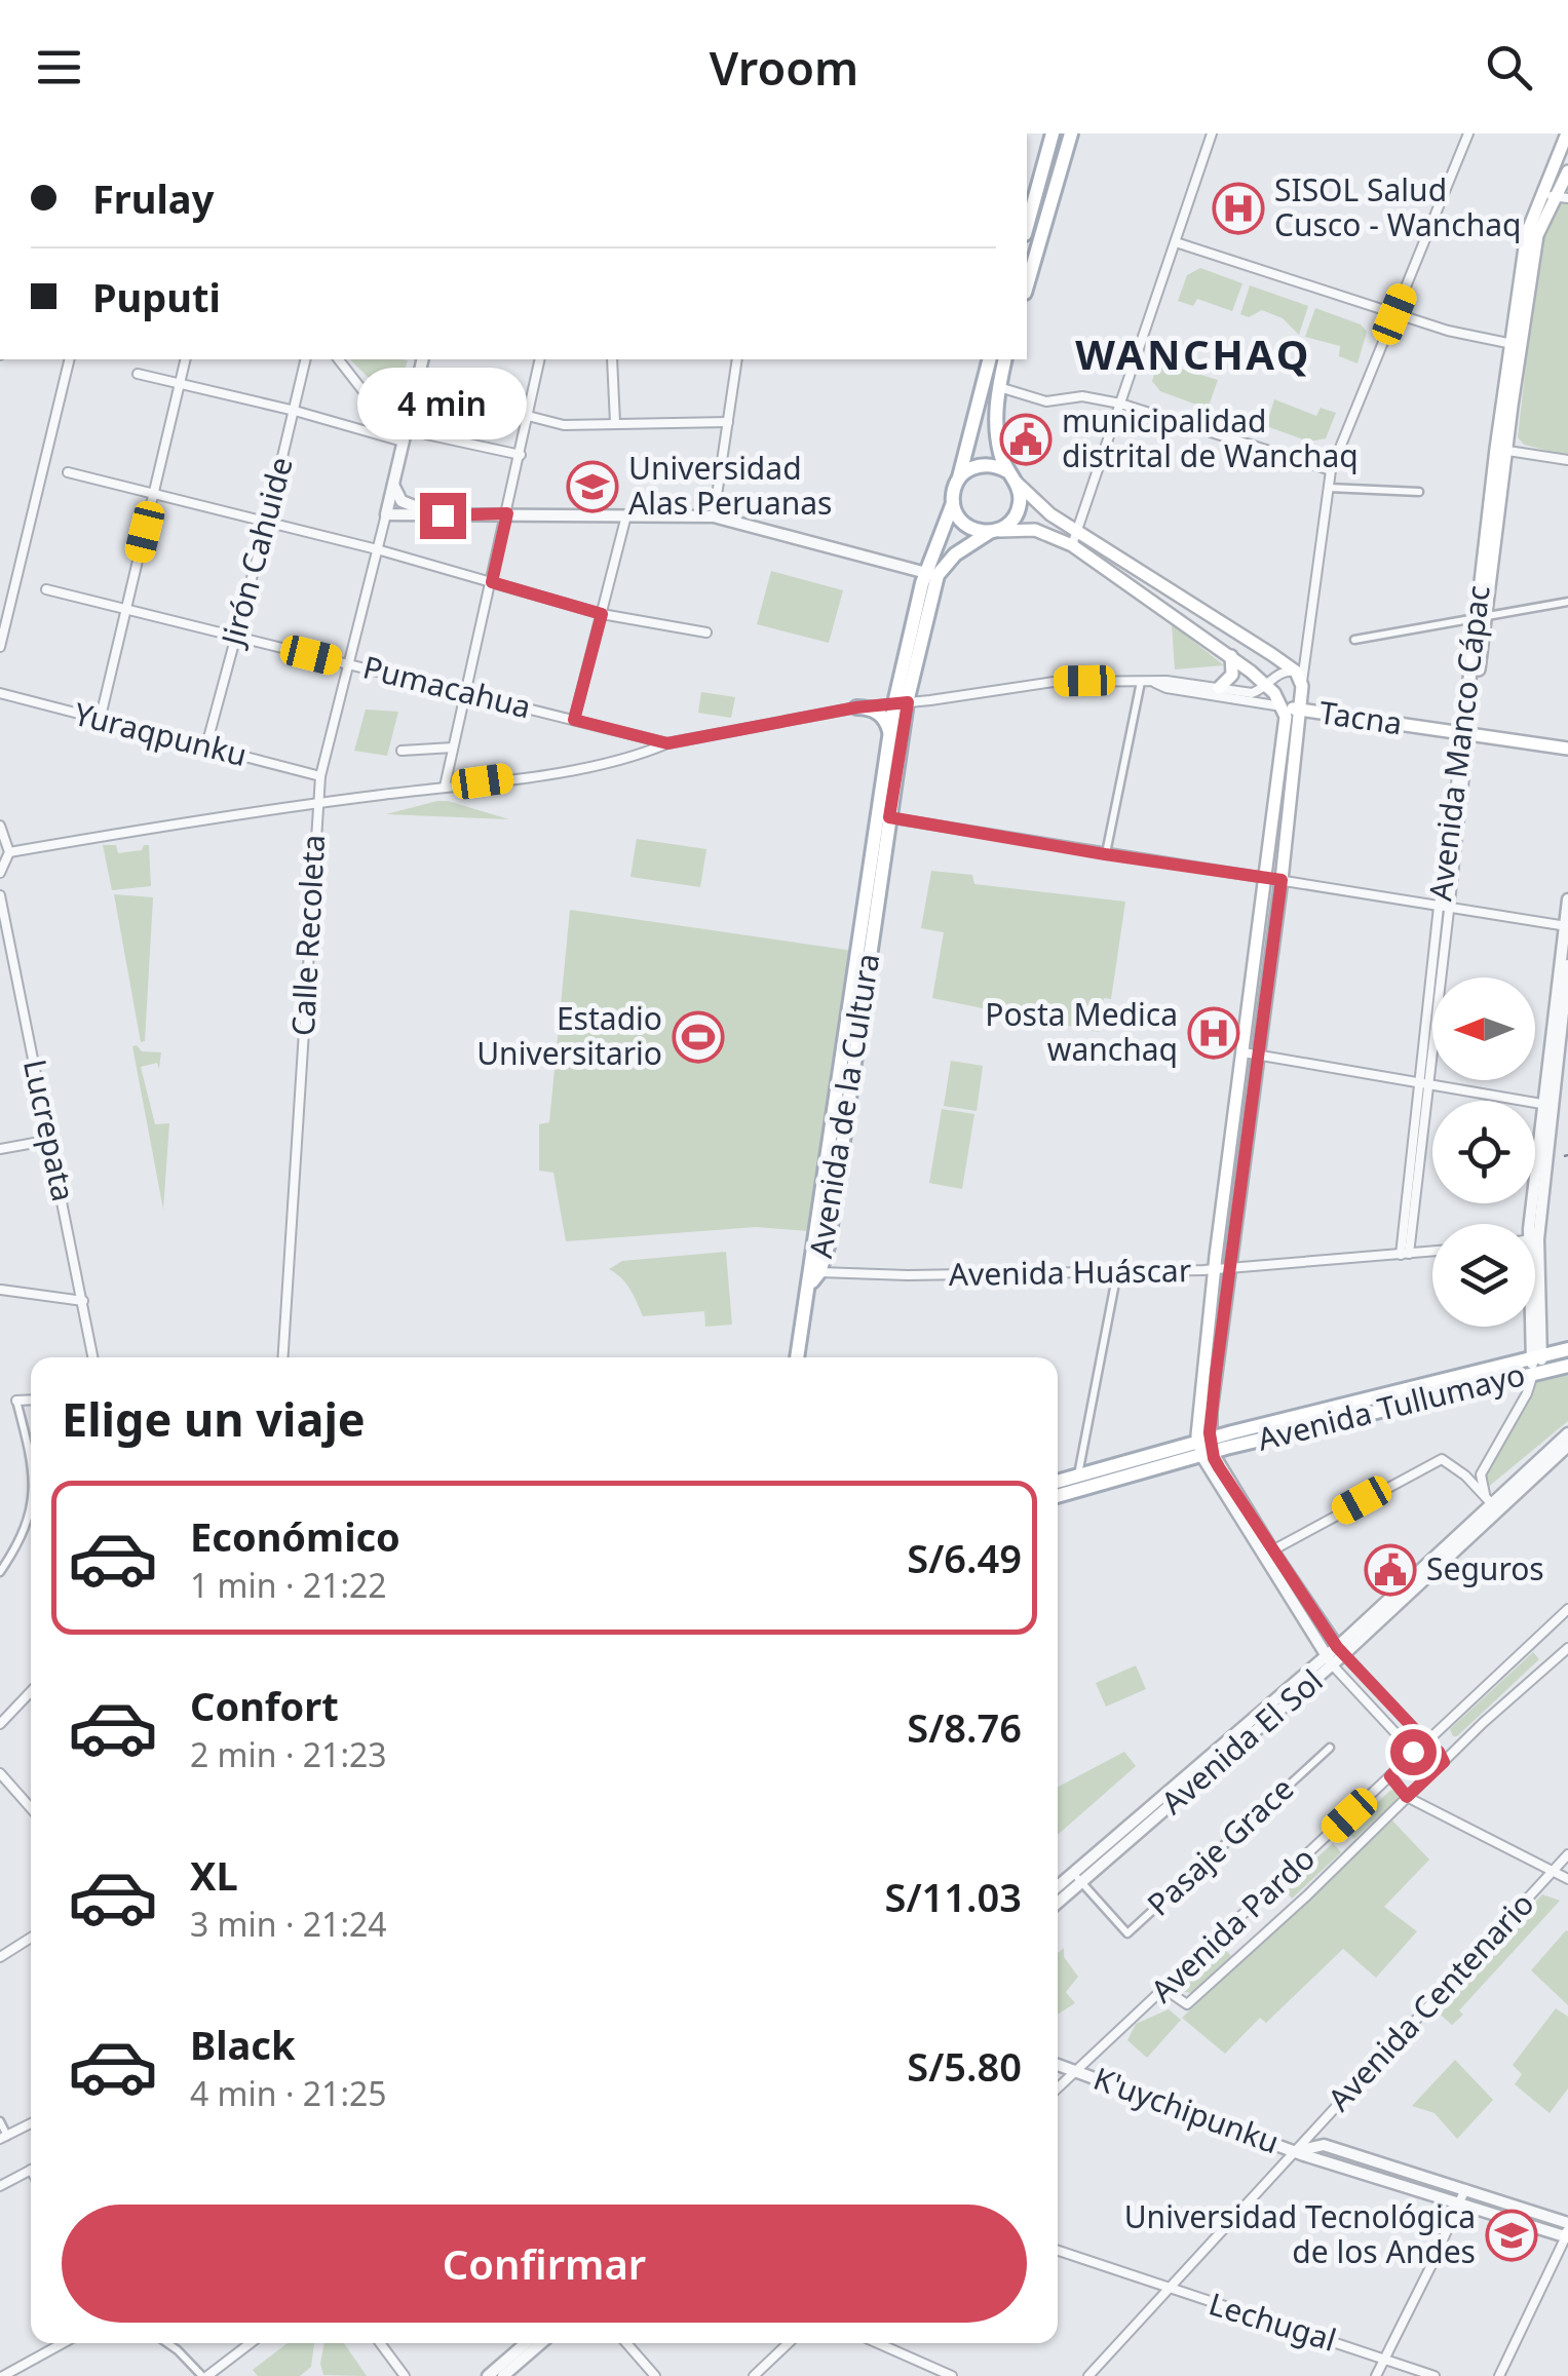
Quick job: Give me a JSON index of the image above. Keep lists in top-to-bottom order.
{
  "streets": {
    "main road": [
      "Tacna",
      "Avenida Manco Cápac",
      "Avenida de la Cultura",
      "Avenida Tullumayo"
    ],
    "street": [
      "Jirón Cahuide",
      "Pumacahua",
      "Yuraqpunku",
      "Calle Recoleta",
      "Lucrepata",
      "Avenida Huáscar",
      "Avenida El Sol",
      "Pasaje Grace",
      "Avenida Pardo",
      "Avenida Centenario",
      "K'uychipunku",
      "Lechugal"
    ]
  },
  "crossings": [
    ["Jirón Cahuide", "Pumacahua"],
    ["Jirón Cahuide", "Yuraqpunku"],
    ["Pumacahua", "Tacna"],
    ["Pumacahua", "Calle Recoleta"],
    ["Tacna", "Avenida Manco Cápac"],
    ["Tacna", "Calle Recoleta"],
    ["Tacna", "Avenida de la Cultura"],
    ["Yuraqpunku", "Calle Recoleta"],
    ["Avenida Manco Cápac", "Avenida Huáscar"],
    ["Avenida de la Cultura", "Avenida Huáscar"],
    ["Avenida El Sol", "Pasaje Grace"],
    ["Avenida Pardo", "K'uychipunku"],
    ["Avenida Centenario", "K'uychipunku"],
    ["Avenida Centenario", "Lechugal"]
  ],
  "districts": ["WANCHAQ"],
  "places": {
    "hospital": ["SISOL Salud Cusco - Wanchaq", "Posta Medica wanchaq"],
    "public building": ["municipalidad distrital de Wanchaq", "Seguros"],
    "school or university": ["Universidad Alas Peruanas", "Universidad Tecnológica de los Andes"],
    "sports": ["Estadio Universitario"]
  },
  "north": "left",
  "page": {
    "header": "Vroom",
    "banner": ["Frulay", "Puputi"],
    "bubble": "4 min",
    "heading": "Elige un viaje",
    "list": [
      {
        "name": "Económico",
        "note": "1 min · 21:22",
        "value": "S/6.49"
      },
      {
        "name": "Confort",
        "note": "2 min · 21:23",
        "value": "S/8.76"
      },
      {
        "name": "XL",
        "note": "3 min · 21:24",
        "value": "S/11.03"
      },
      {
        "name": "Black",
        "note": "4 min · 21:25",
        "value": "S/5.80"
      }
    ],
    "buttons": "Confirmar"
  }
}
